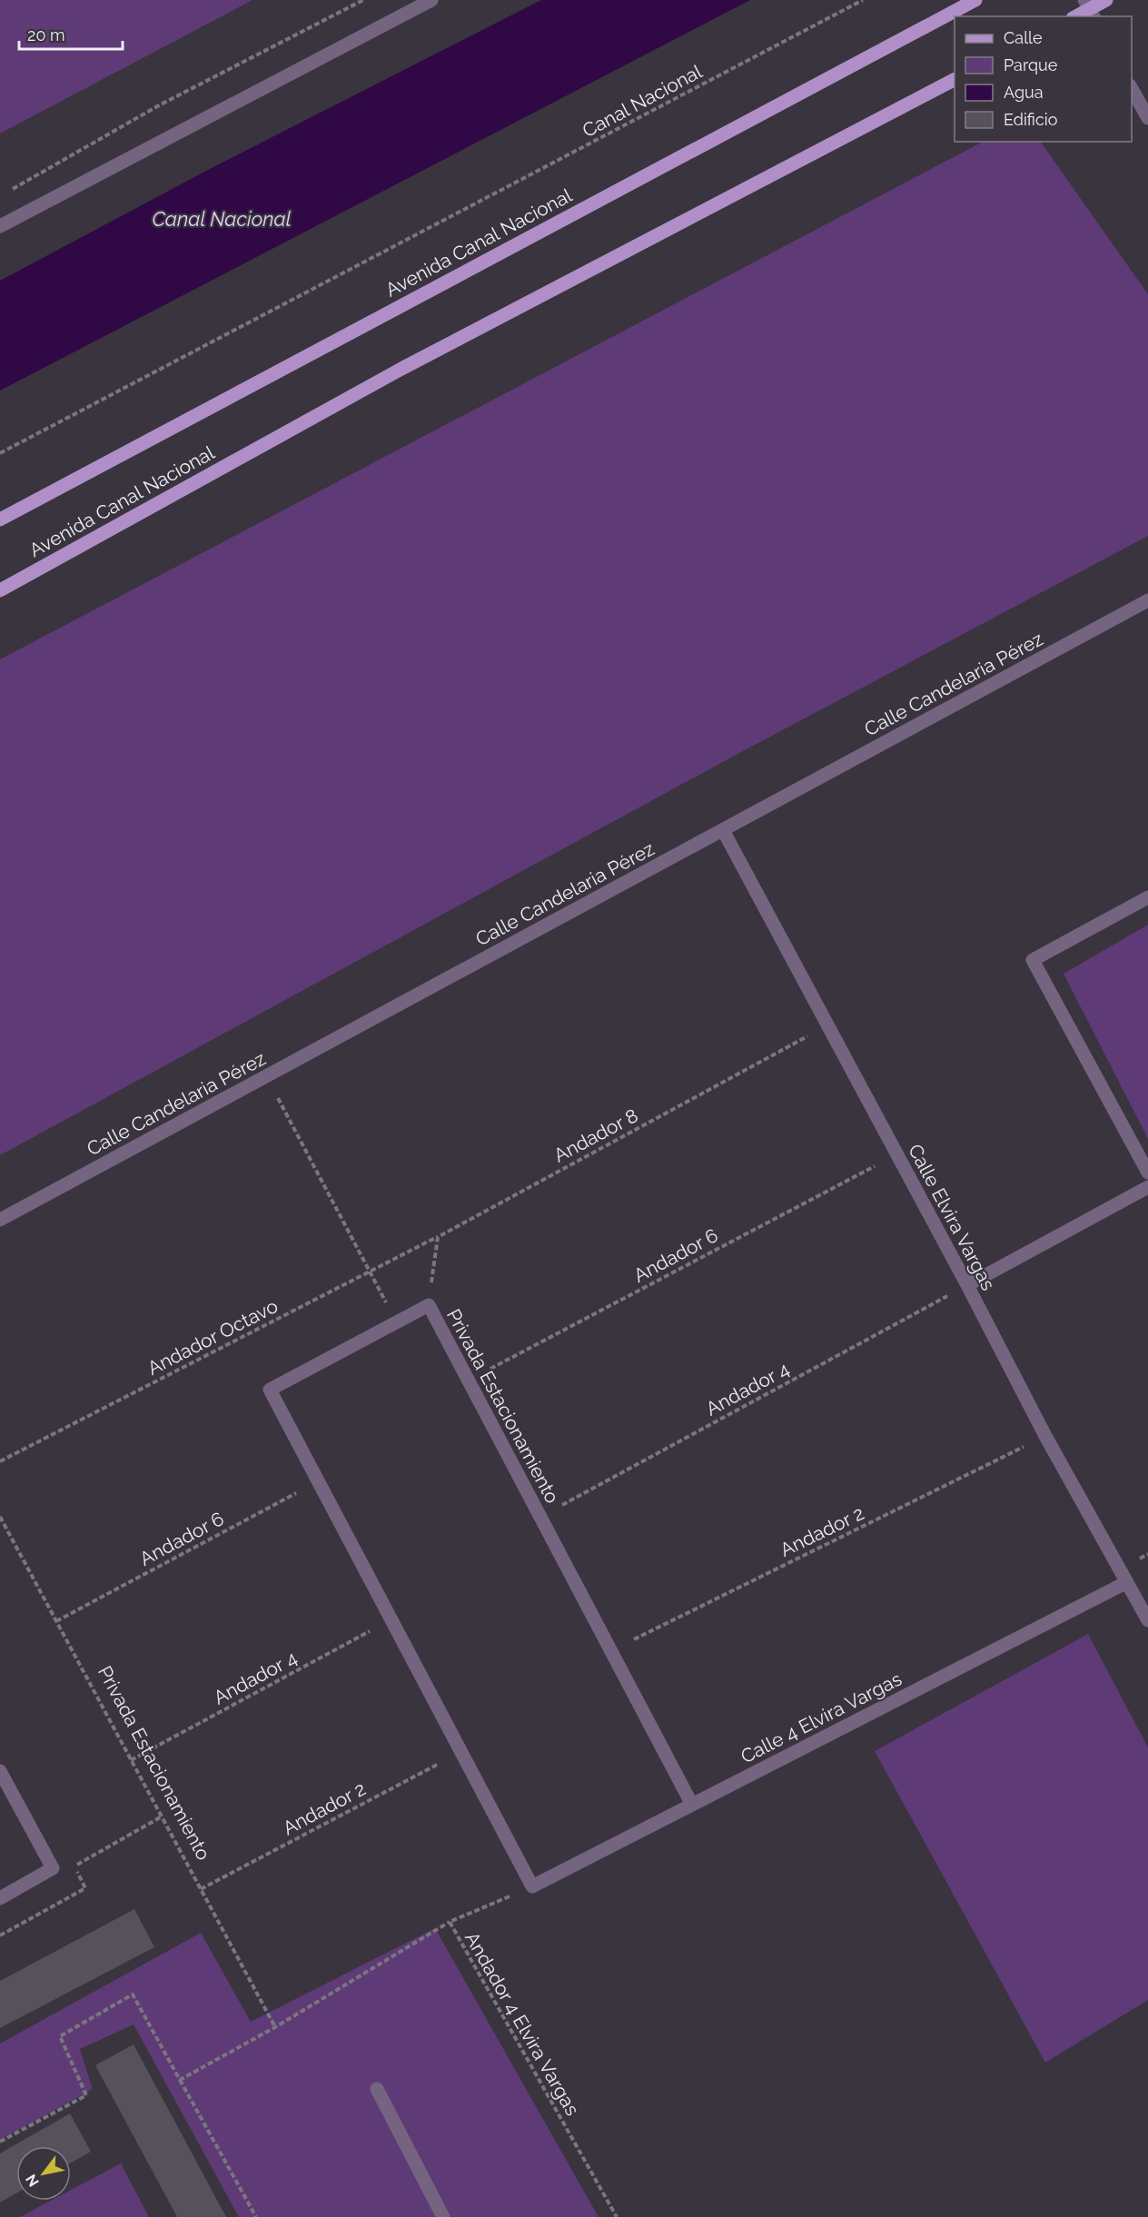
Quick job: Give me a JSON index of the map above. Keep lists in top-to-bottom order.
{
  "streets": {
    "main road": ["Avenida Canal Nacional"],
    "street": [
      "Calle Candelaria Pérez",
      "Calle Elvira Vargas",
      "Privada Estacionamiento",
      "Calle 4 Elvira Vargas"
    ],
    "path": [
      "Canal Nacional",
      "Andador 8",
      "Andador 6",
      "Andador Octavo",
      "Andador 4",
      "Andador 2",
      "Andador 4 Elvira Vargas"
    ]
  },
  "crossings": [
    ["Calle Candelaria Pérez", "Calle Elvira Vargas"],
    ["Andador 8", "Calle Elvira Vargas"],
    ["Andador 8", "Andador Octavo"],
    ["Calle Elvira Vargas", "Andador 6"],
    ["Calle Elvira Vargas", "Andador 4"],
    ["Calle Elvira Vargas", "Andador 2"],
    ["Calle Elvira Vargas", "Calle 4 Elvira Vargas"],
    ["Andador 6", "Privada Estacionamiento"],
    ["Andador 4", "Privada Estacionamiento"],
    ["Privada Estacionamiento", "Andador 2"],
    ["Privada Estacionamiento", "Calle 4 Elvira Vargas"],
    ["Privada Estacionamiento", "Andador 4 Elvira Vargas"],
    ["Calle 4 Elvira Vargas", "Andador 4 Elvira Vargas"]
  ],
  "water": ["Canal Nacional"],
  "legend": [
    "Calle",
    "Parque",
    "Agua",
    "Edificio"
  ],
  "scale_bar": "20 m",
  "north": "bottom left"
}
